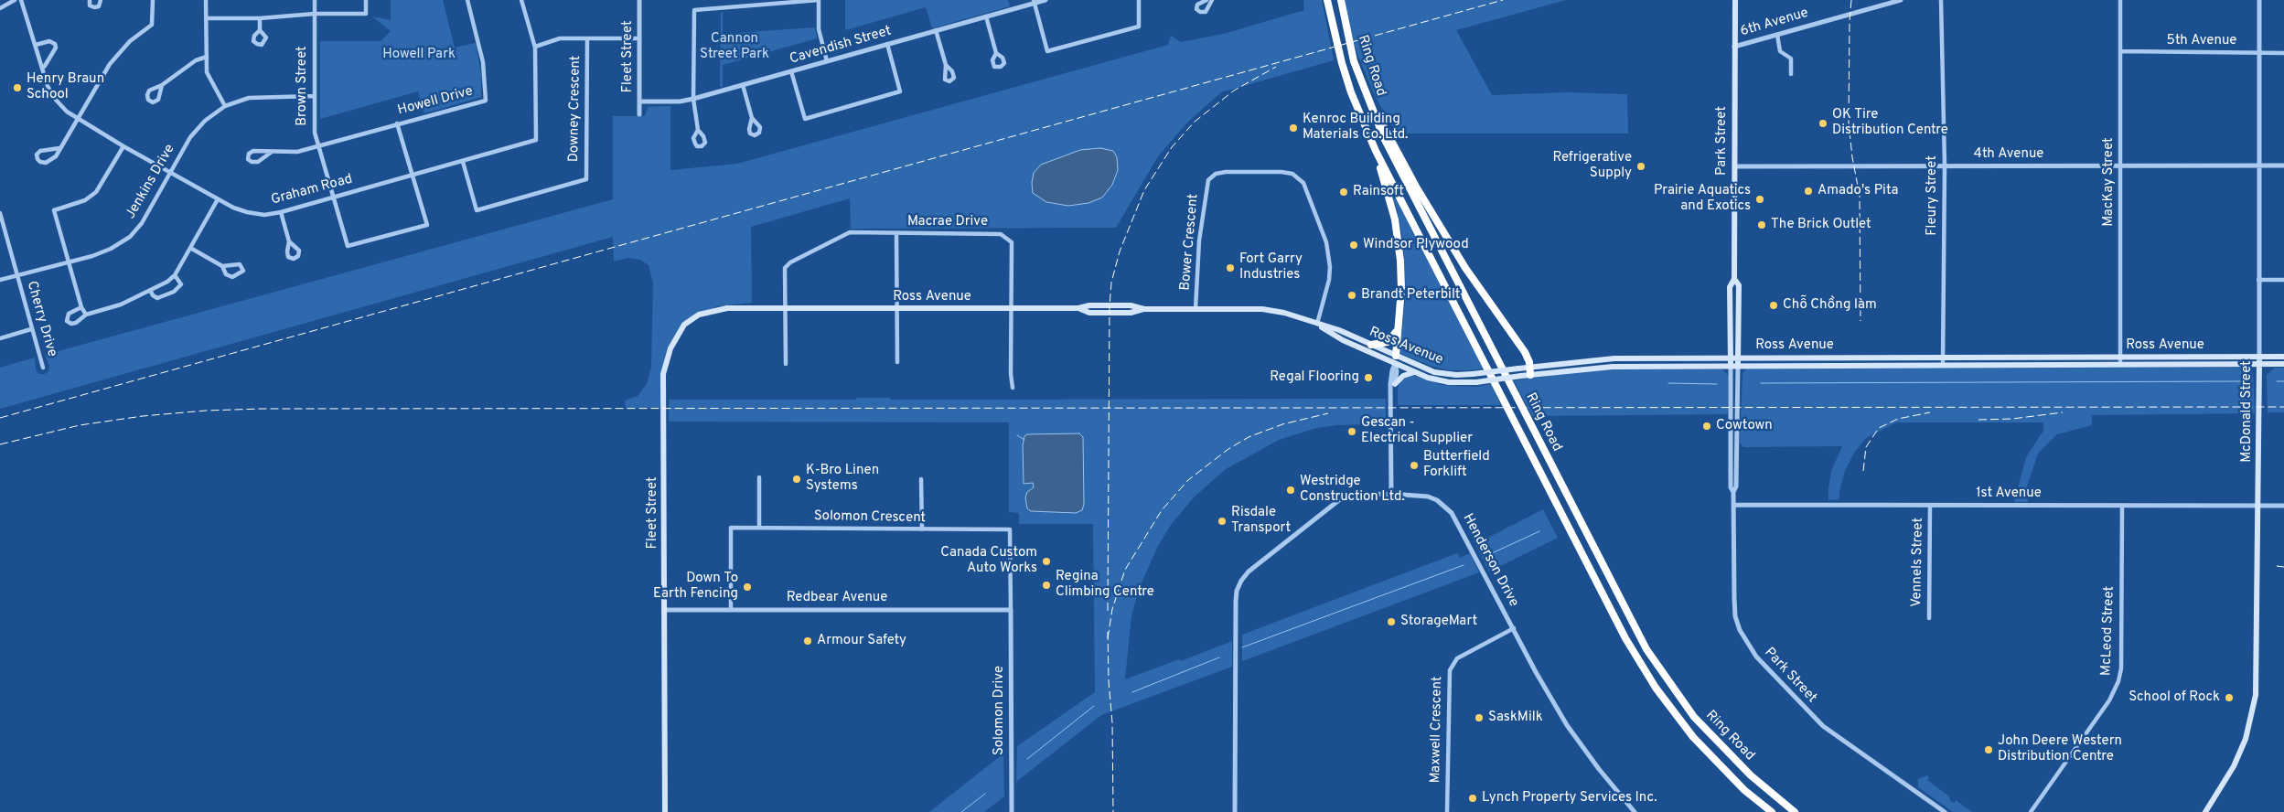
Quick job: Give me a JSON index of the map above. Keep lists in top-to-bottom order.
{
  "streets": {
    "highway": ["Ring Road"],
    "main road": [
      "Fleet Street",
      "Park Street",
      "Ross Avenue",
      "McDonald Street"
    ],
    "street": [
      "6th Avenue",
      "5th Avenue",
      "Cavendish Street",
      "Brown Street",
      "Howell Drive",
      "Downey Crescent",
      "4th Avenue",
      "Jenkins Drive",
      "MacKay Street",
      "Graham Road",
      "Fleury Street",
      "Macrae Drive",
      "Bower Crescent",
      "Cherry Drive",
      "1st Avenue",
      "Solomon Crescent",
      "Henderson Drive",
      "Vennels Street",
      "Redbear Avenue",
      "McLeod Street",
      "Solomon Drive",
      "Maxwell Crescent"
    ]
  },
  "crossings": [
    ["6th Avenue", "Park Street"],
    ["5th Avenue", "MacKay Street"],
    ["5th Avenue", "McDonald Street"],
    ["Cavendish Street", "Fleet Street"],
    ["Fleet Street", "Macrae Drive"],
    ["Fleet Street", "Ross Avenue"],
    ["Fleet Street", "Redbear Avenue"],
    ["Brown Street", "Howell Drive"],
    ["Brown Street", "Jenkins Drive"],
    ["Brown Street", "Graham Road"],
    ["Downey Crescent", "Graham Road"],
    ["Park Street", "4th Avenue"],
    ["Park Street", "Ross Avenue"],
    ["Park Street", "1st Avenue"],
    ["4th Avenue", "MacKay Street"],
    ["4th Avenue", "Fleury Street"],
    ["4th Avenue", "McDonald Street"],
    ["Jenkins Drive", "Graham Road"],
    ["Jenkins Drive", "Cherry Drive"],
    ["MacKay Street", "Ross Avenue"],
    ["Fleury Street", "Ross Avenue"],
    ["Macrae Drive", "Ross Avenue"],
    ["Bower Crescent", "Ross Avenue"],
    ["Ross Avenue", "McDonald Street"],
    ["McDonald Street", "1st Avenue"],
    ["1st Avenue", "Vennels Street"],
    ["1st Avenue", "McLeod Street"],
    ["Solomon Crescent", "Redbear Avenue"],
    ["Solomon Crescent", "Solomon Drive"],
    ["Henderson Drive", "Maxwell Crescent"],
    ["Redbear Avenue", "Solomon Drive"]
  ],
  "parks": ["Cannon Street Park", "Howell Park"],
  "places": [
    "Henry Braun School",
    "OK Tire Distribution Centre",
    "Kenroc Building Materials Co. Ltd.",
    "Refrigerative Supply",
    "Amado's Pita",
    "Rainsoft",
    "Prairie Aquatics and Exotics",
    "The Brick Outlet",
    "Windsor Plywood",
    "Fort Garry Industries",
    "Brandt Peterbilt",
    "Chỗ Chồng làm",
    "Regal Flooring",
    "Cowtown",
    "Gescan - Electrical Supplier",
    "Butterfield Forklift",
    "K-Bro Linen Systems",
    "Westridge Construction Ltd.",
    "Risdale Transport",
    "Canada Custom Auto Works",
    "Regina Climbing Centre",
    "Down To Earth Fencing",
    "StorageMart",
    "Armour Safety",
    "School of Rock",
    "SaskMilk",
    "John Deere Western Distribution Centre",
    "Lynch Property Services Inc."
  ]
}
